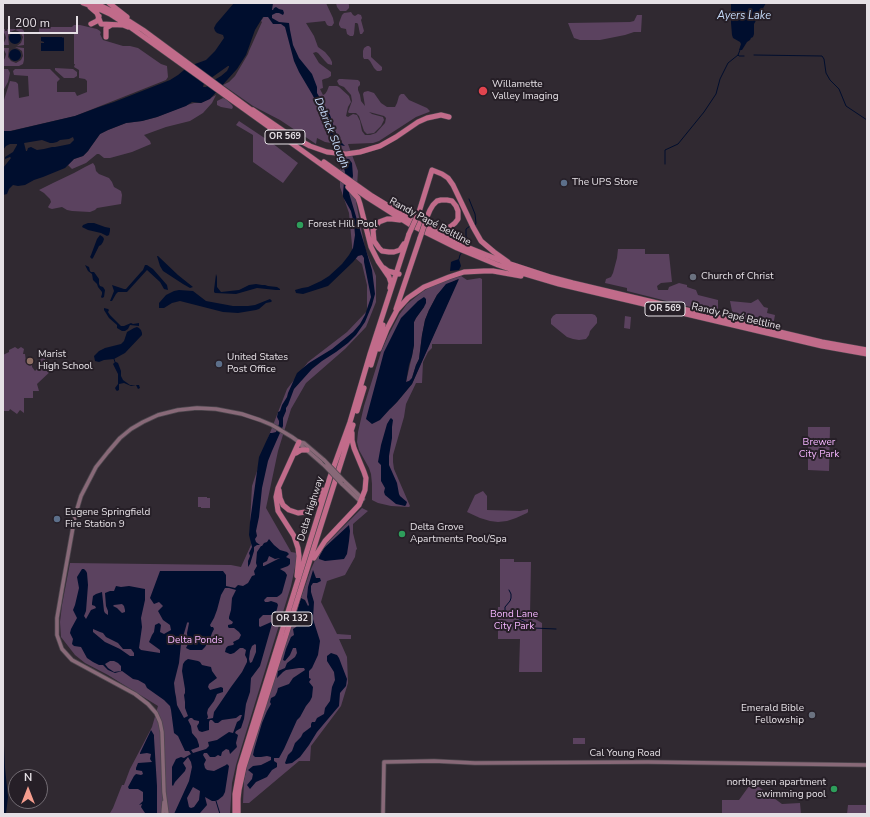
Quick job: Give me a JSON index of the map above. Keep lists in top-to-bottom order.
{
  "streets": {
    "highway": [
      "OR 569",
      "Randy Papé Beltline",
      "Delta Highway",
      "OR 132"
    ],
    "main road": ["Cal Young Road"]
  },
  "crossings": [
    ["Randy Papé Beltline", "Delta Highway"]
  ],
  "water": ["Ayers Lake", "Debrick Slough"],
  "parks": ["Brewer City Park", "Bond Lane City Park", "Delta Ponds"],
  "places": [
    "Willamette Valley Imaging",
    "The UPS Store",
    "Forest Hill Pool",
    "Church of Christ",
    "Marist High School",
    "United States Post Office",
    "Eugene Springfield Fire Station 9",
    "Delta Grove Apartments Pool/Spa",
    "Emerald Bible Fellowship",
    "northgreen apartment swimming pool"
  ],
  "scale_bar": "200 m",
  "north": "top"
}
